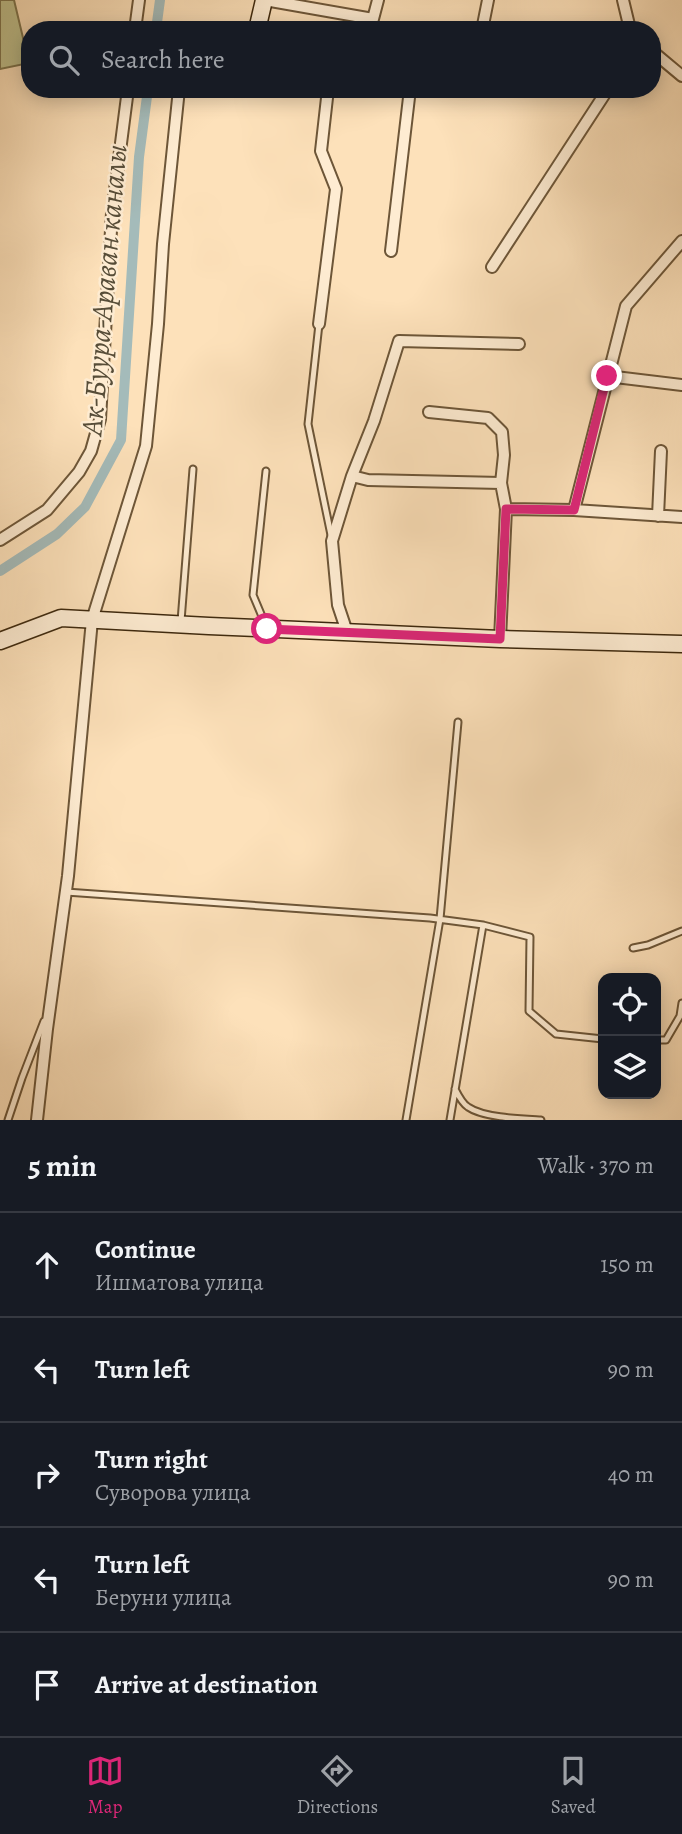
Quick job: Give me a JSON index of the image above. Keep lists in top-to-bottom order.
{
  "water": ["Ак-Буура-Араван каналы"],
  "page": {
    "search": "Search here",
    "heading": ["5 min", "Walk · 370 m"],
    "list": [
      ["Continue", "Ишматова улица", "150 m"],
      ["Turn left", "90 m"],
      ["Turn right", "Суворова улица", "40 m"],
      ["Turn left", "Беруни улица", "90 m"],
      "Arrive at destination"
    ],
    "nav": ["Map", "Directions", "Saved"]
  }
}
